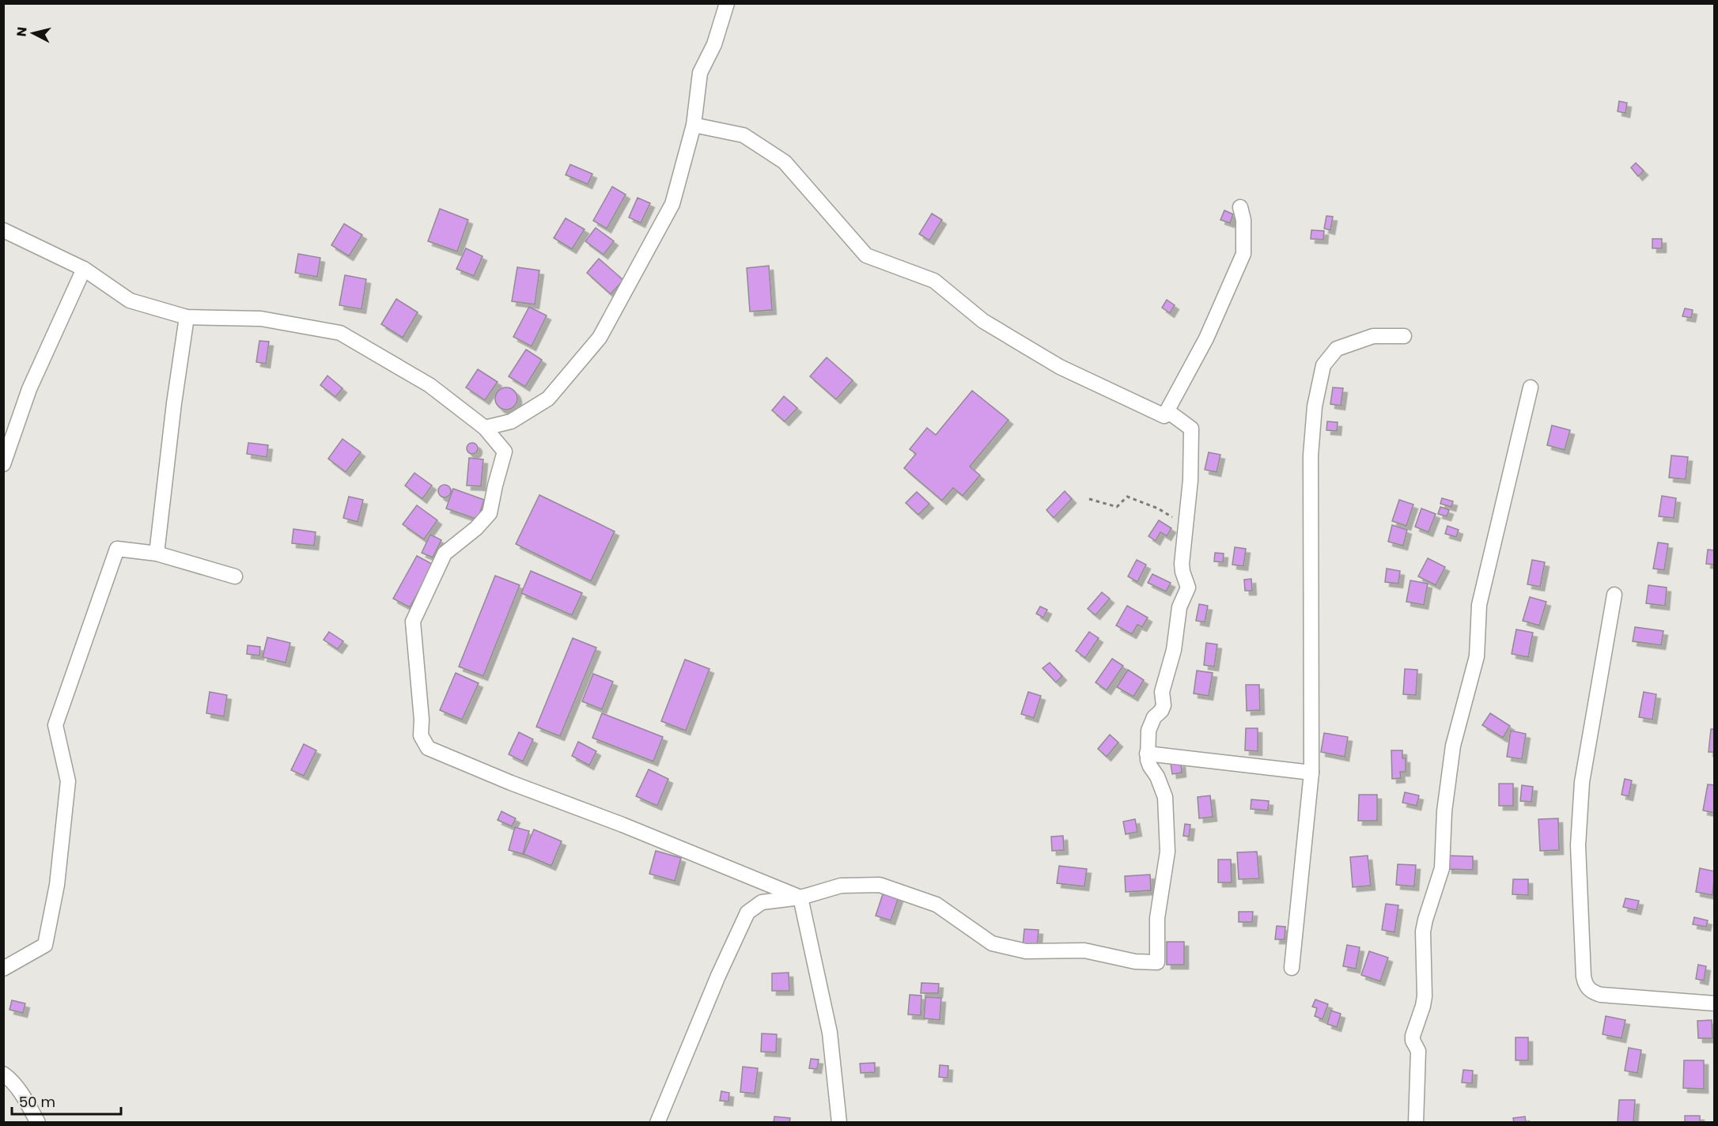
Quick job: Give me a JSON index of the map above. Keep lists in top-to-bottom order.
{
  "scale_bar": "50 m",
  "north": "left"
}
